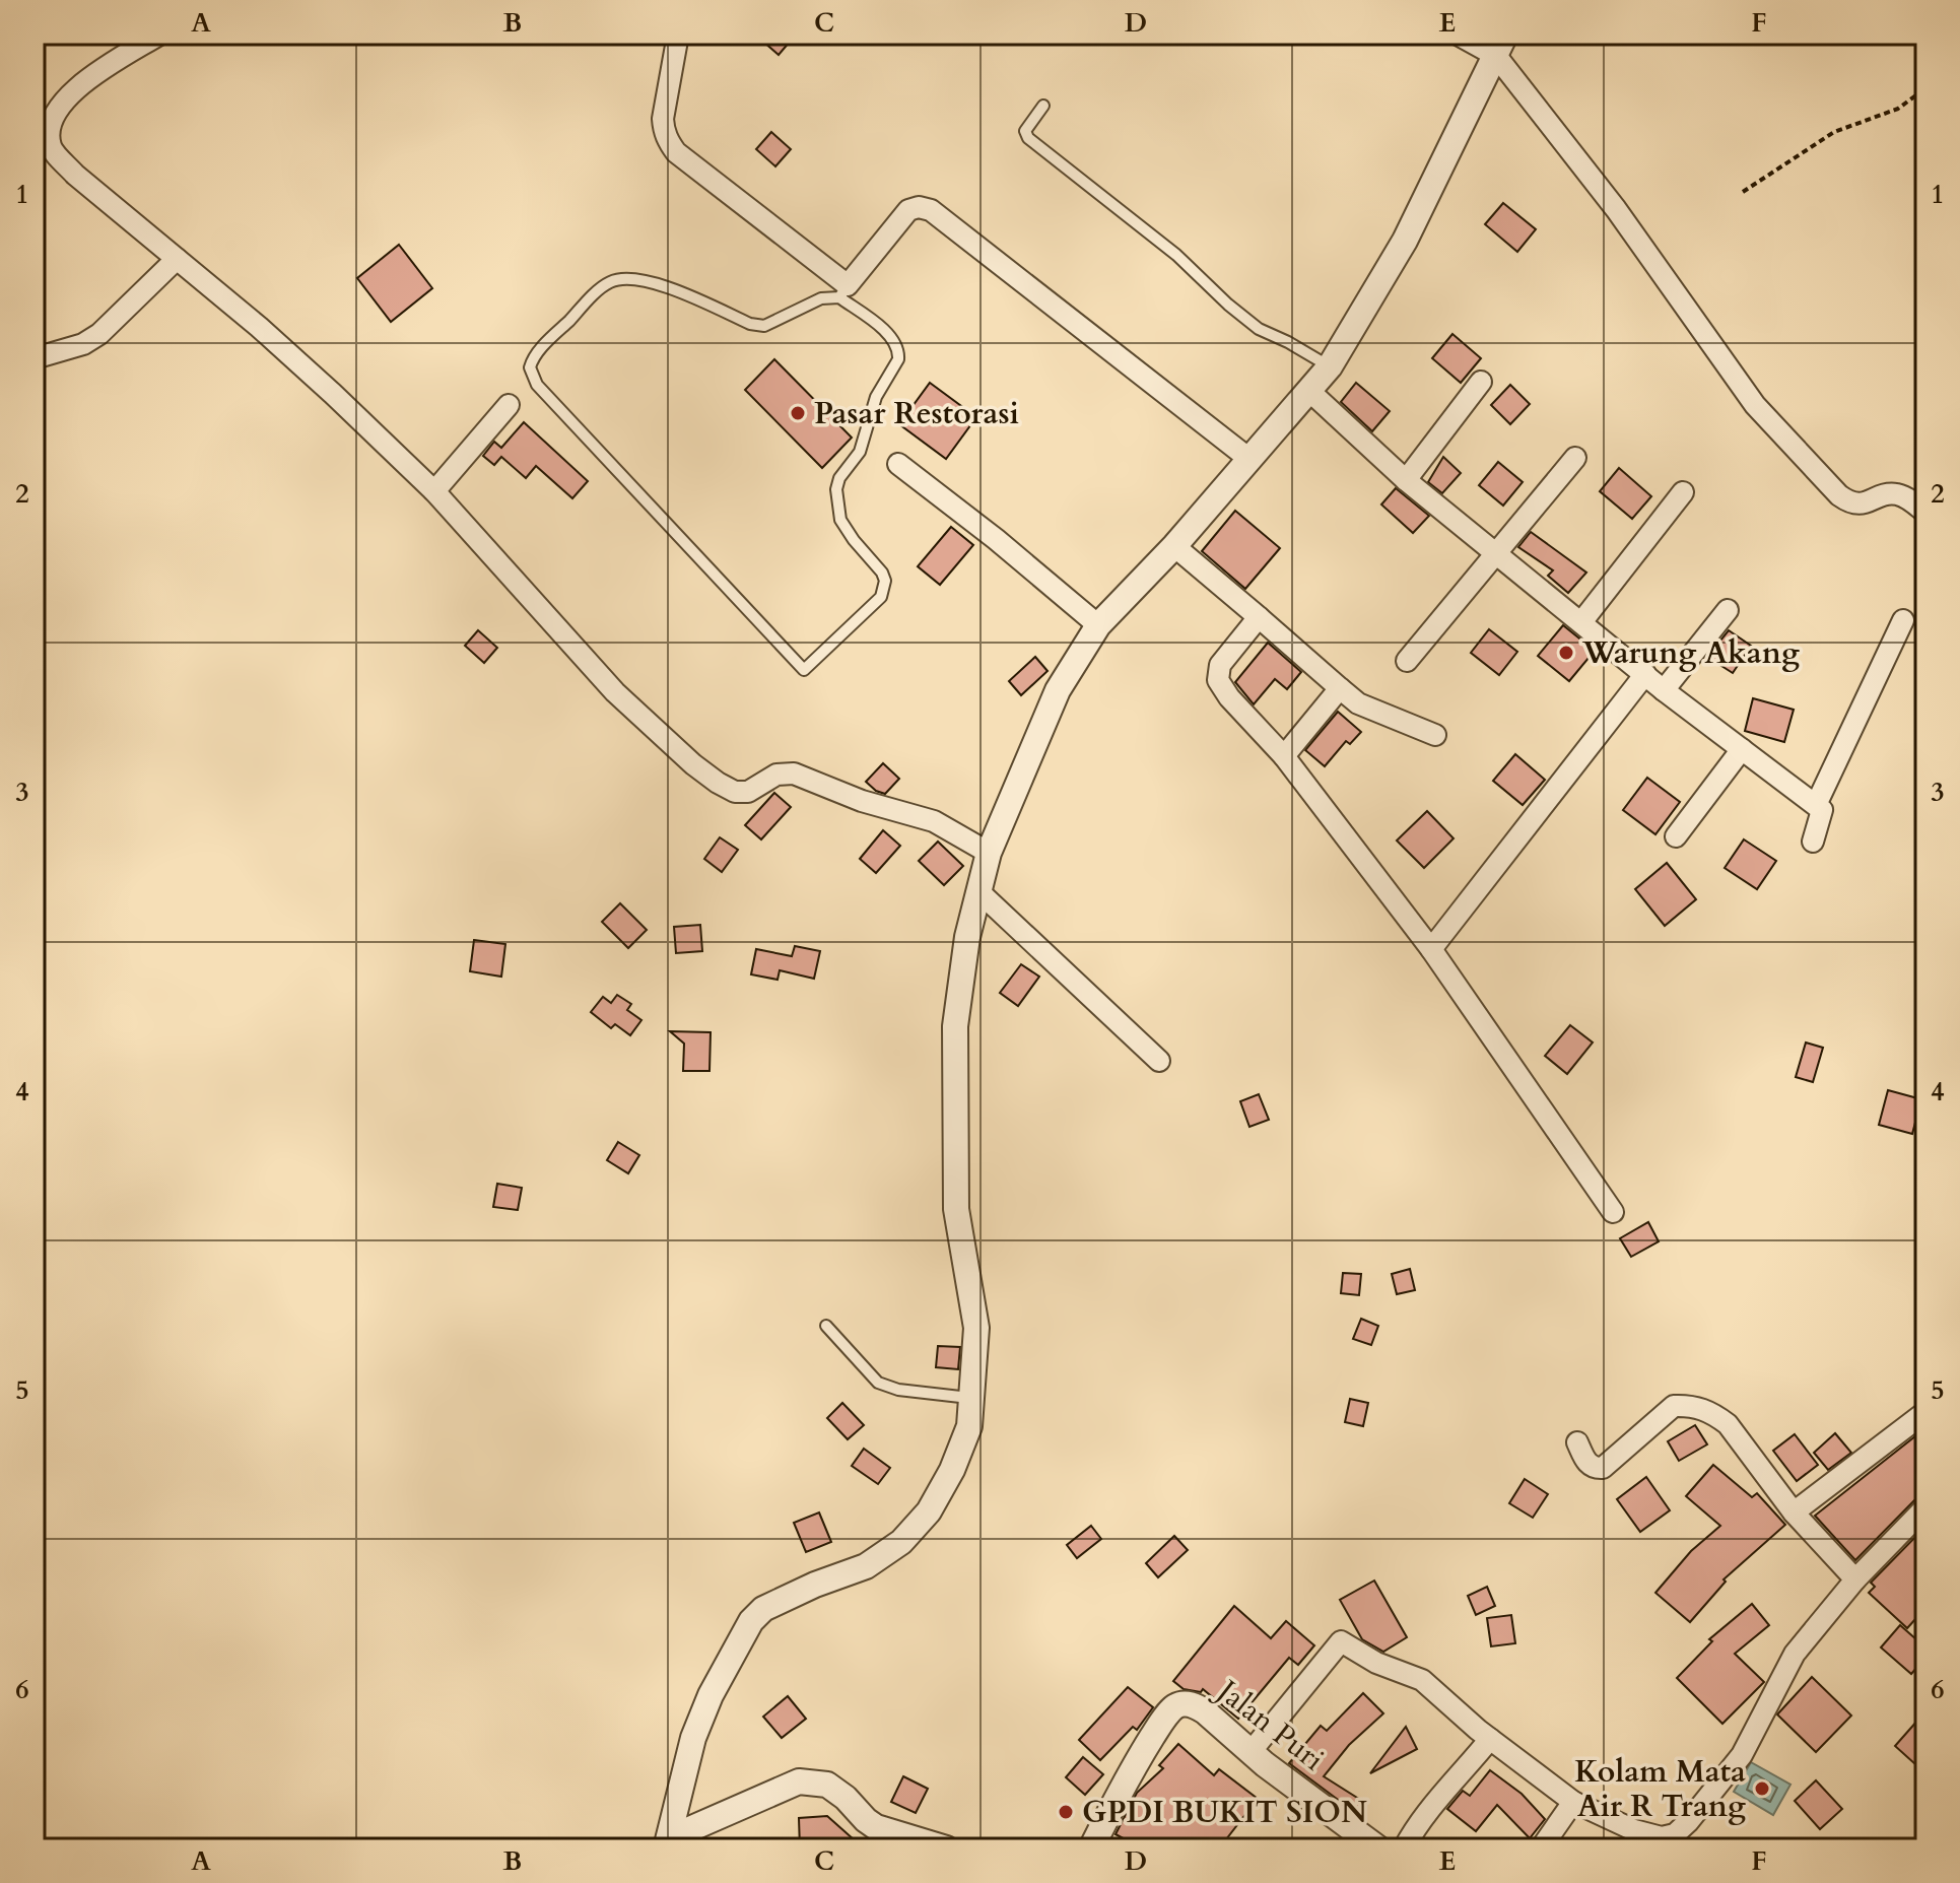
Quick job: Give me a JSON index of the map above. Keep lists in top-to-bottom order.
{
  "streets": {
    "street": ["Jalan Puri"]
  },
  "places": [
    "Pasar Restorasi",
    "Warung Akang",
    "Kolam Mata Air R Trang",
    "GPDI BUKIT SION"
  ],
  "grid": {
    "columns": [
      "A",
      "B",
      "C",
      "D",
      "E",
      "F"
    ],
    "rows": [
      "1",
      "2",
      "3",
      "4",
      "5",
      "6"
    ]
  }
}
